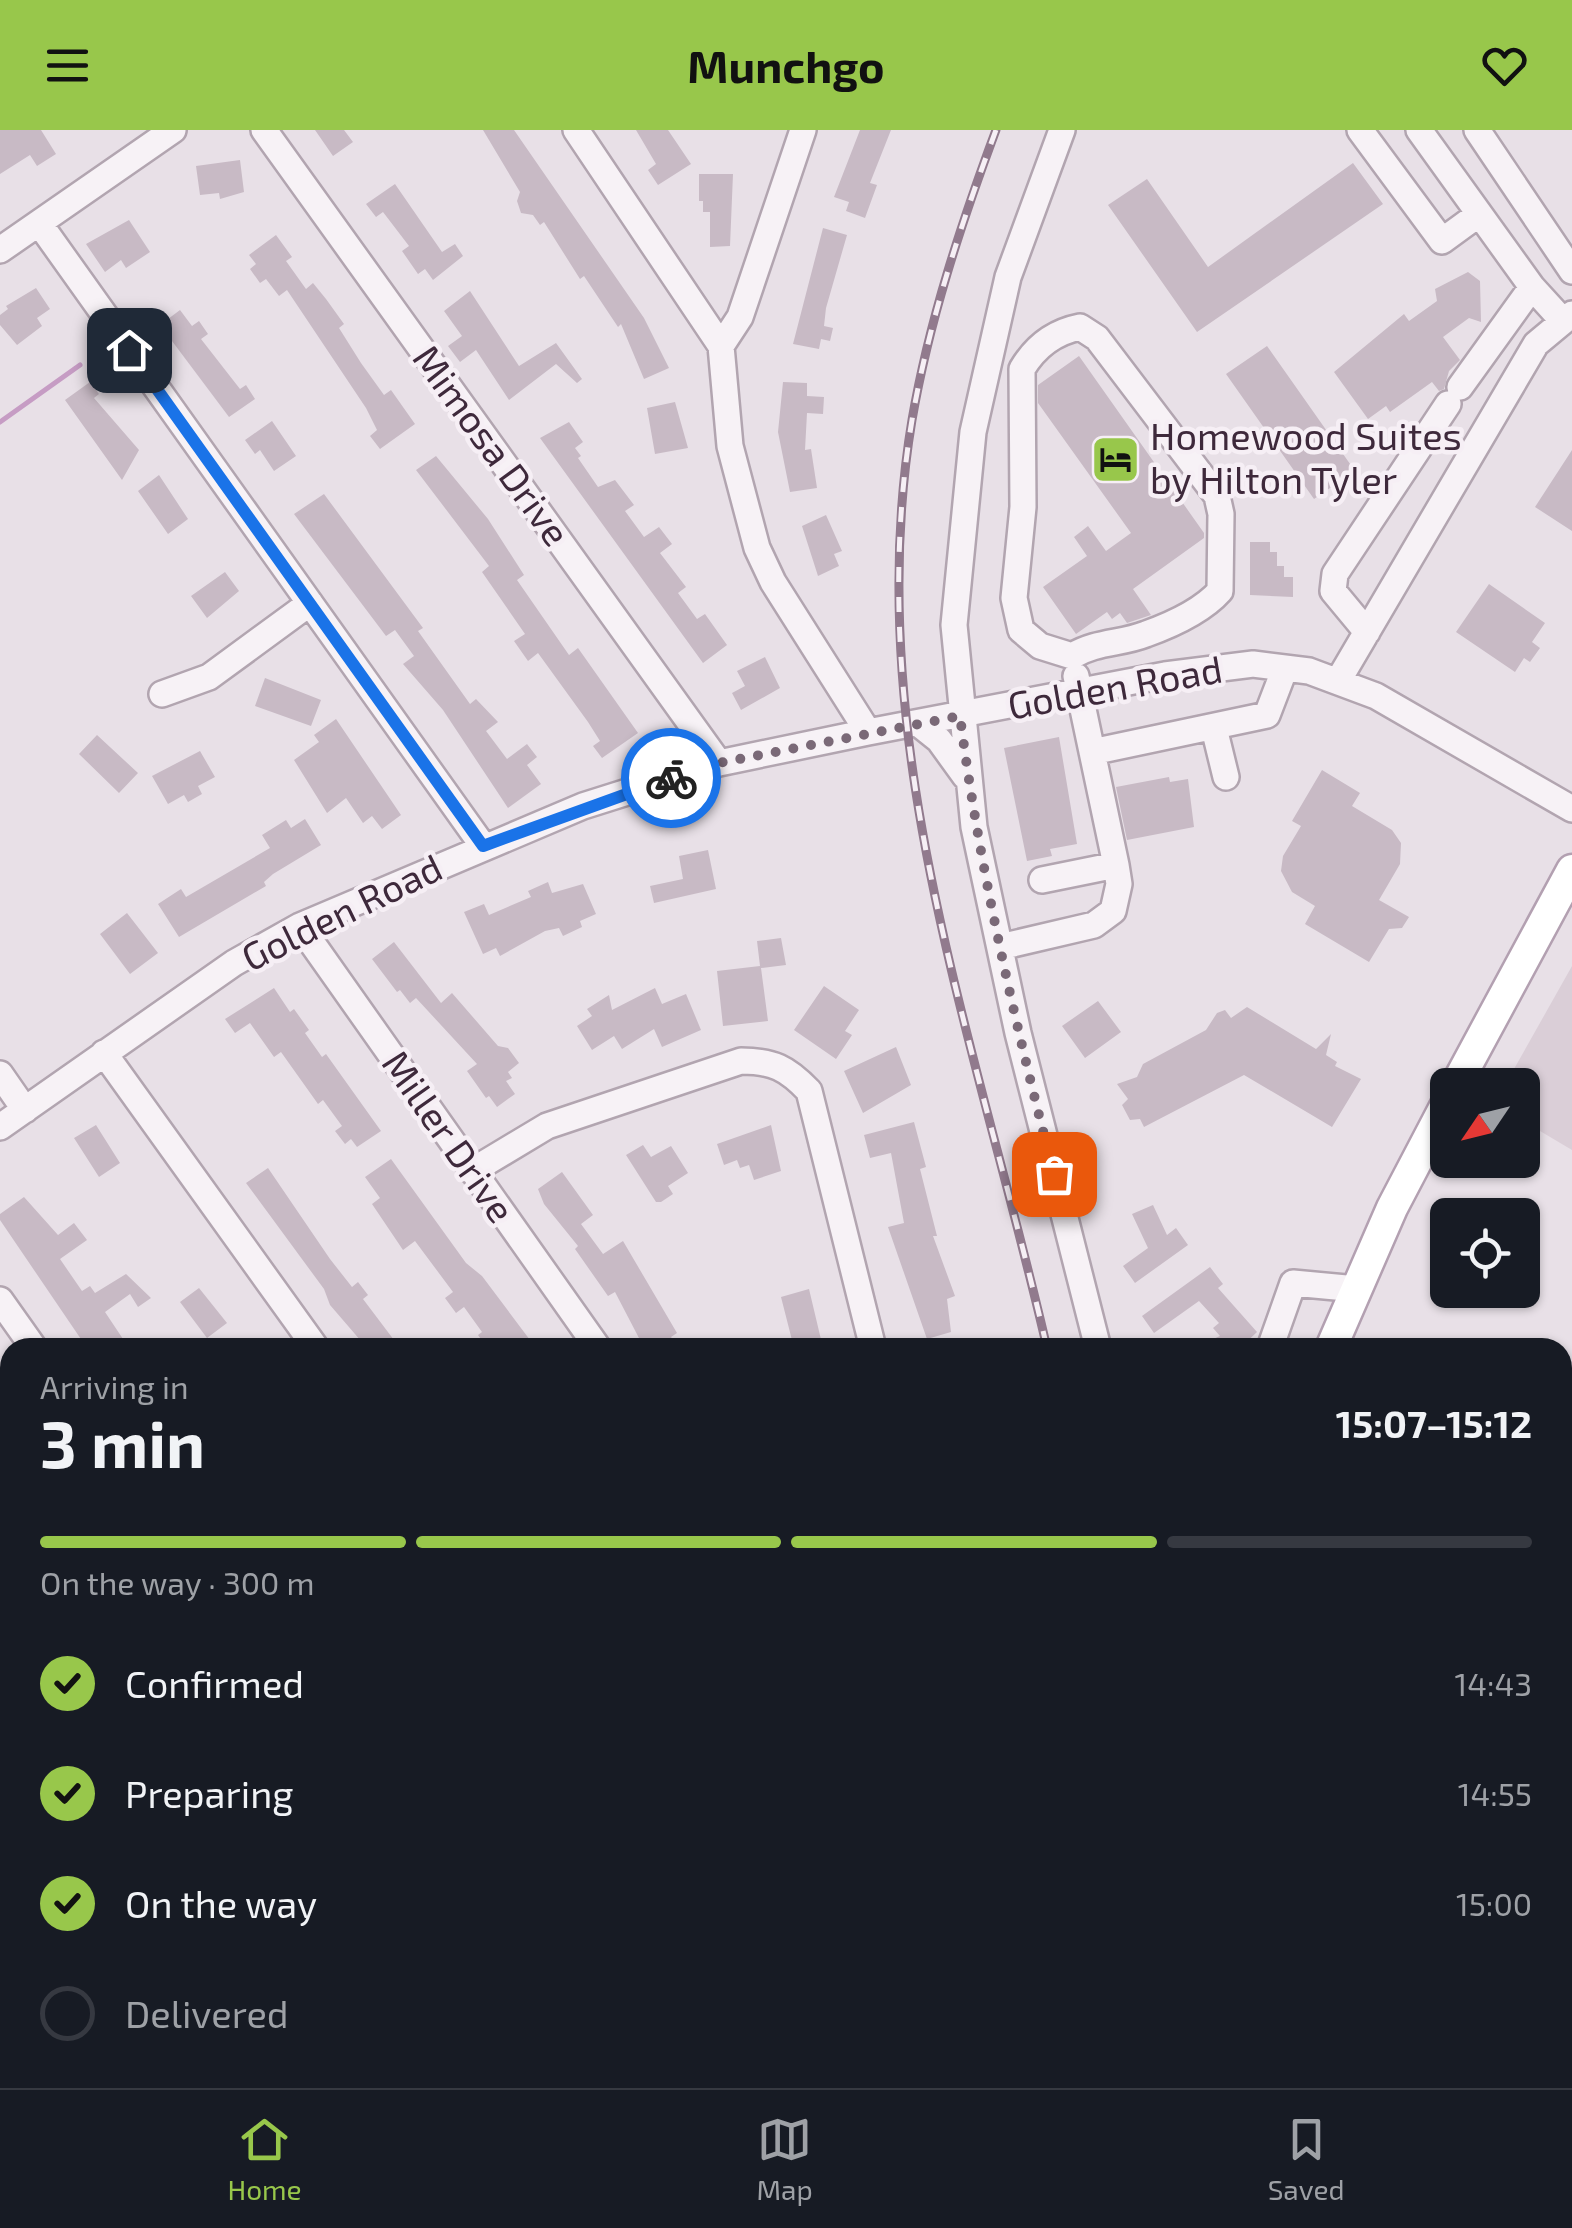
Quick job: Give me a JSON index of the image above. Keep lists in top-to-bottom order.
{
  "streets": {
    "street": ["Mimosa Drive", "Golden Road", "Miller Drive"]
  },
  "crossings": [
    ["Mimosa Drive", "Golden Road"],
    ["Golden Road", "Miller Drive"]
  ],
  "places": {
    "hotel": ["Homewood Suites by Hilton Tyler"]
  },
  "north": "bottom left",
  "page": {
    "header": "Munchgo",
    "heading": ["3 min", "Arriving in", "15:07–15:12"],
    "bar": "On the way · 300 m",
    "list": [
      ["Confirmed", "14:43"],
      ["Preparing", "14:55"],
      ["On the way", "15:00"],
      "Delivered"
    ],
    "tabs": ["Home", "Map", "Saved"]
  }
}
